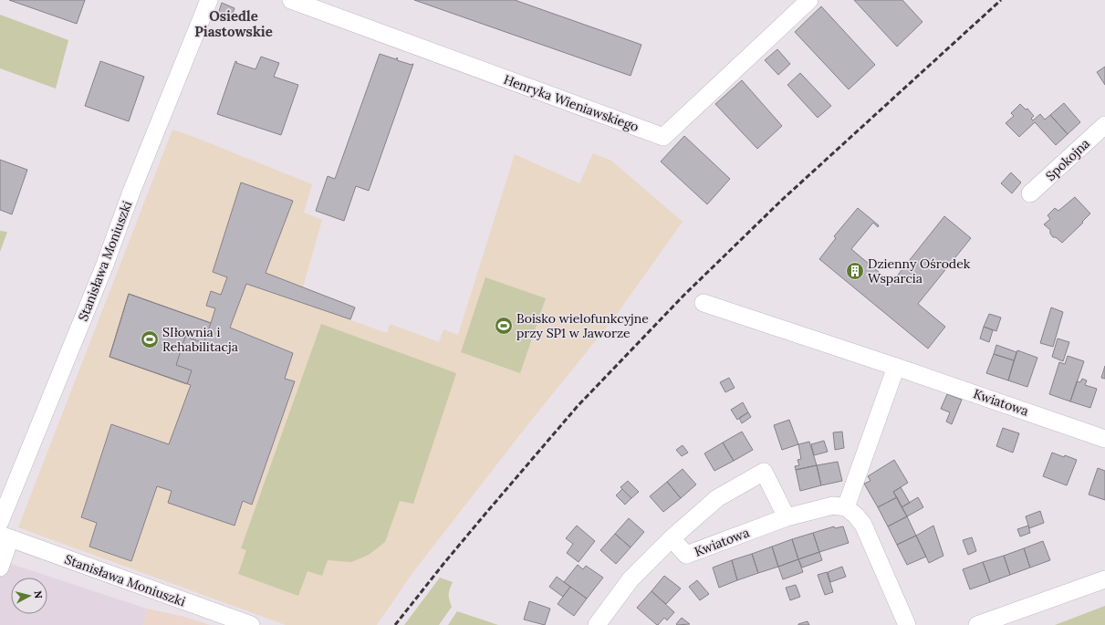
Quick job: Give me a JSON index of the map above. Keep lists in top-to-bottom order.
{
  "streets": {
    "street": [
      "Henryka Wieniawskiego",
      "Spokojna",
      "Stanisława Moniuszki",
      "Kwiatowa"
    ]
  },
  "districts": ["Osiedle Piastowskie"],
  "places": {
    "building": ["Dzienny Ośrodek Wsparcia"],
    "sports": ["Boisko wielofunkcyjne przy SP1 w Jaworze", "SIłownia i Rehabilitacja"]
  },
  "north": "right"
}
